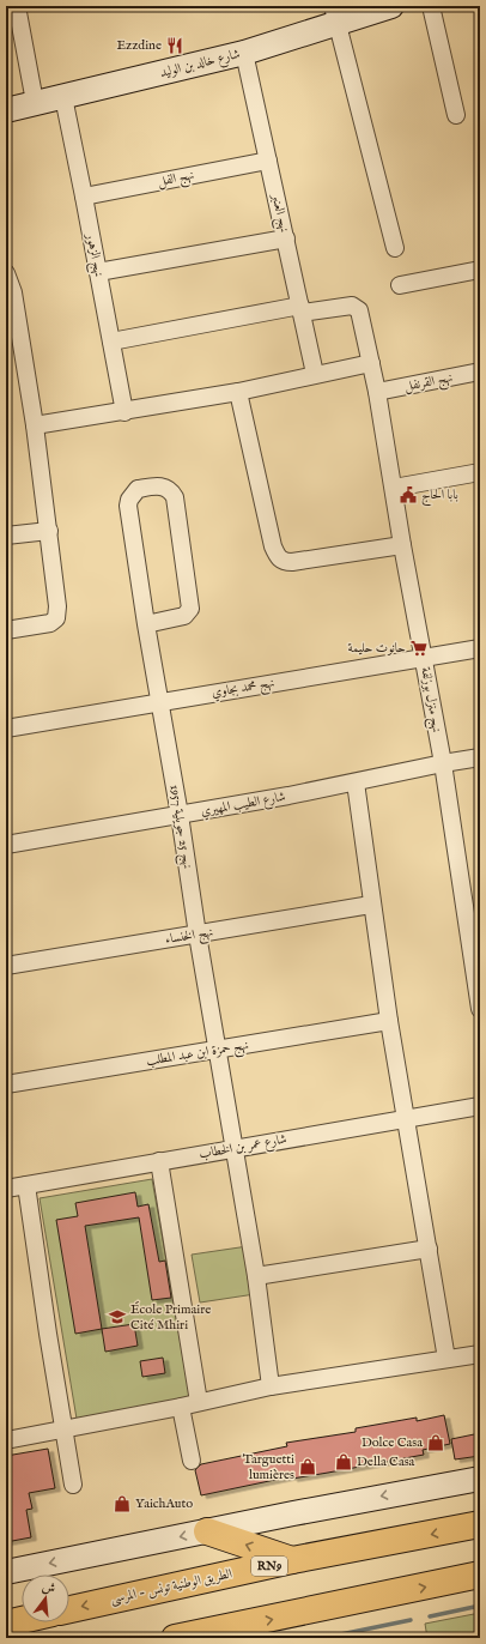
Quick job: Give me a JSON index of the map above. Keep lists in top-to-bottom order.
{
  "streets": {
    "highway": ["RN9", "الطريق الوطنية تونس - المرسى"],
    "street": [
      "شارع خالد بن الوليد",
      "نهج الفل",
      "نهج العنبر",
      "نهج الزهور",
      "نهج القرنفل",
      "نهج محمد بجاوي",
      "نهج منزل بوزلفة",
      "شارع الطيب المهيري",
      "نهج 25 جويلية 1957",
      "نهج الخنساء",
      "نهج حمزة ابن عبد المطلب",
      "شارع عمر بن الخطاب"
    ]
  },
  "crossings": [
    ["شارع خالد بن الوليد", "نهج العنبر"],
    ["شارع خالد بن الوليد", "نهج الزهور"],
    ["نهج الفل", "نهج العنبر"],
    ["نهج الفل", "نهج الزهور"],
    ["نهج العنبر", "نهج منزل بوزلفة"],
    ["نهج القرنفل", "نهج منزل بوزلفة"],
    ["نهج محمد بجاوي", "نهج منزل بوزلفة"],
    ["نهج محمد بجاوي", "نهج 25 جويلية 1957"],
    ["نهج منزل بوزلفة", "شارع الطيب المهيري"],
    ["شارع الطيب المهيري", "نهج 25 جويلية 1957"],
    ["نهج 25 جويلية 1957", "نهج الخنساء"],
    ["نهج 25 جويلية 1957", "نهج حمزة ابن عبد المطلب"],
    ["نهج 25 جويلية 1957", "شارع عمر بن الخطاب"]
  ],
  "places": {
    "restaurant": ["Ezzdine"],
    "public building": ["بابا الحاج"],
    "supermarket": ["حانوت حليمة"],
    "school or university": ["École Primaire Cité Mhiri"],
    "shop": [
      "Dolce Casa",
      "Della Casa",
      "Targuetti lumières",
      "YaichAuto"
    ]
  },
  "north": "top"
}
